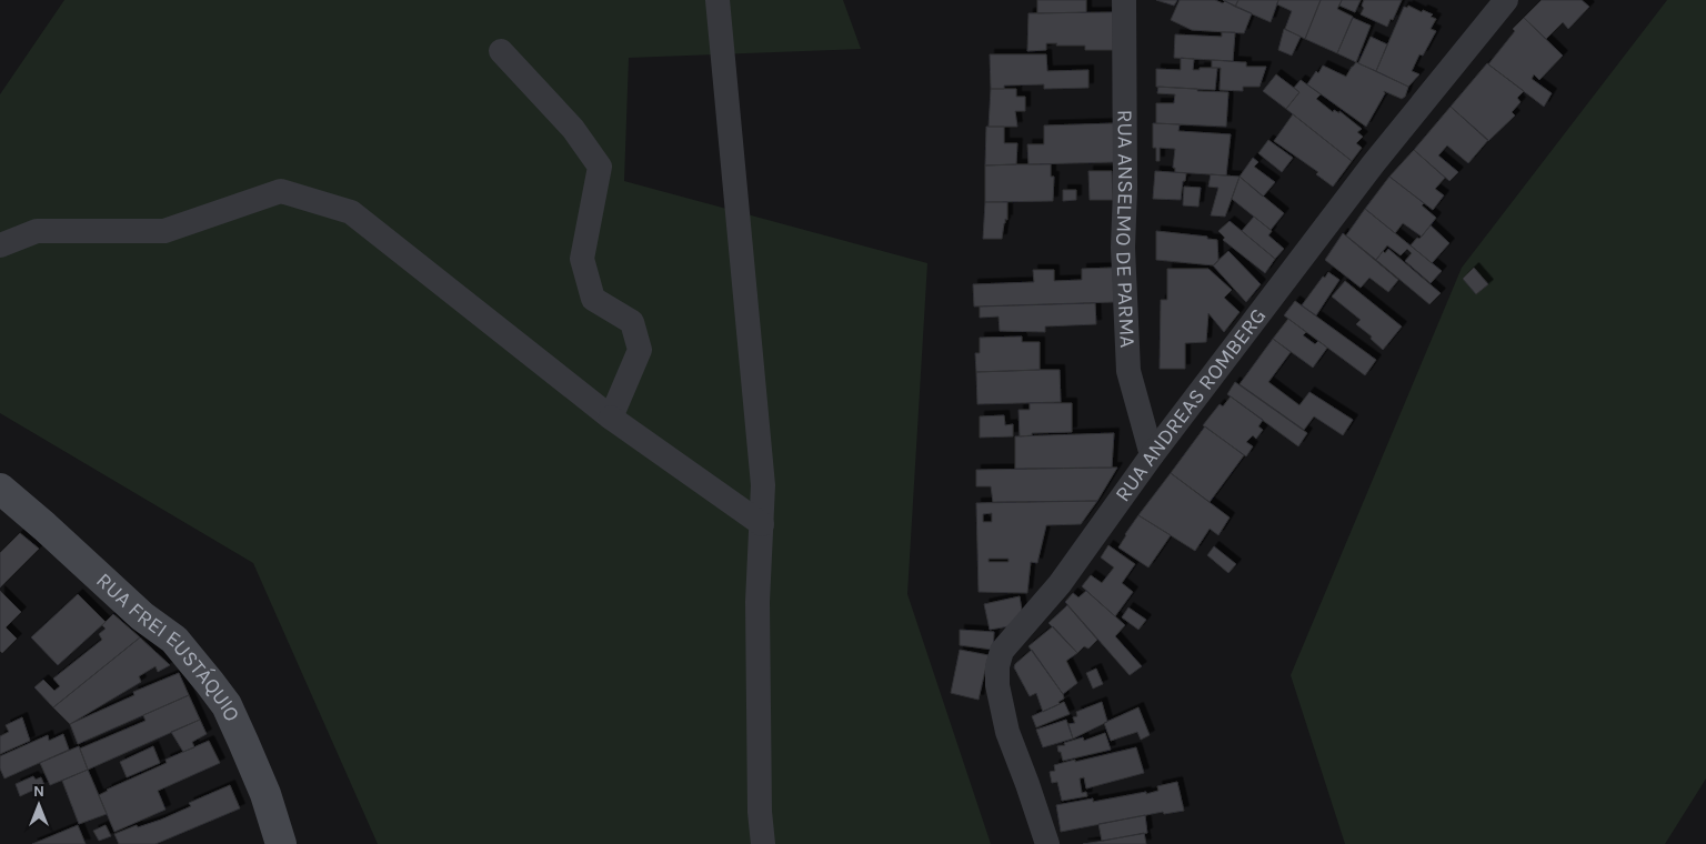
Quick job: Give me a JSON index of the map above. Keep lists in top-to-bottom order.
{
  "streets": {
    "street": ["RUA ANSELMO DE PARMA", "RUA ANDREAS ROMBERG", "RUA FREI EUSTÁQUIO"]
  },
  "crossings": [
    ["RUA ANSELMO DE PARMA", "RUA ANDREAS ROMBERG"]
  ],
  "north": "top"
}
